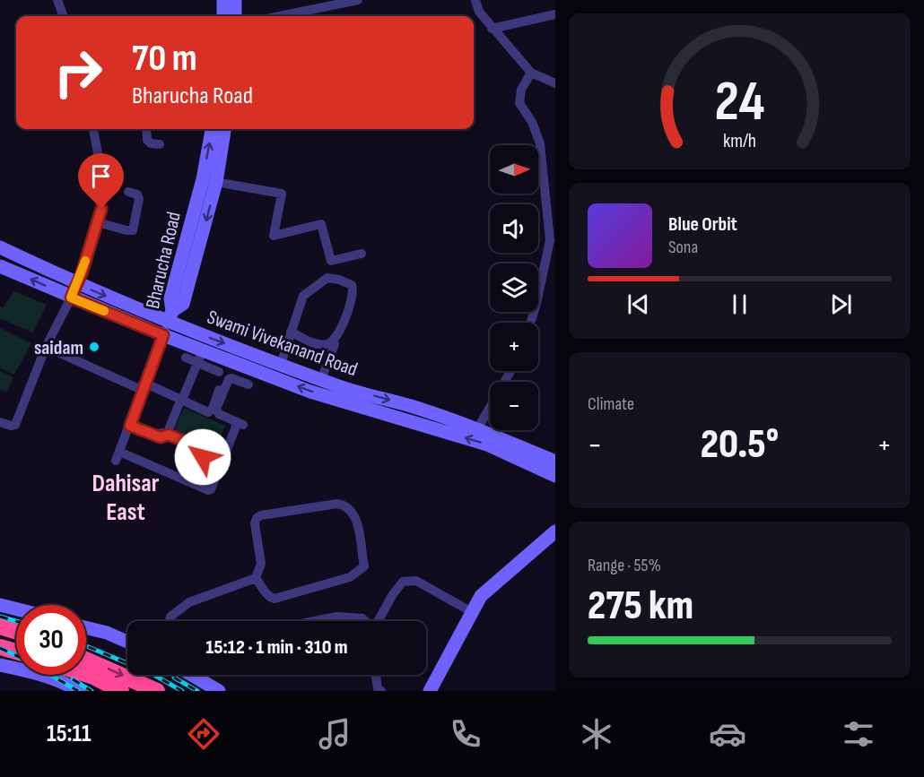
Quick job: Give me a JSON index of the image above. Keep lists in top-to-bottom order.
{
  "streets": {
    "main road": ["Bharucha Road", "Swami Vivekanand Road"]
  },
  "crossings": [
    ["Bharucha Road", "Swami Vivekanand Road"]
  ],
  "districts": ["Dahisar East"],
  "places": ["saidam"],
  "north": "right",
  "page": {
    "turn": ["70 m", "Bharucha Road"],
    "map_buttons": ["+", "−"],
    "song": ["Blue Orbit", "Sona"],
    "tile": [
      "Climate",
      ["Range · 55%", "275 km"]
    ],
    "heat": ["−", "20.5°", "+"],
    "limit": "30",
    "trip": "15:12 · 1 min · 310 m",
    "tabs": "15:11",
    "gauge": ["24", "km/h"]
  }
}
